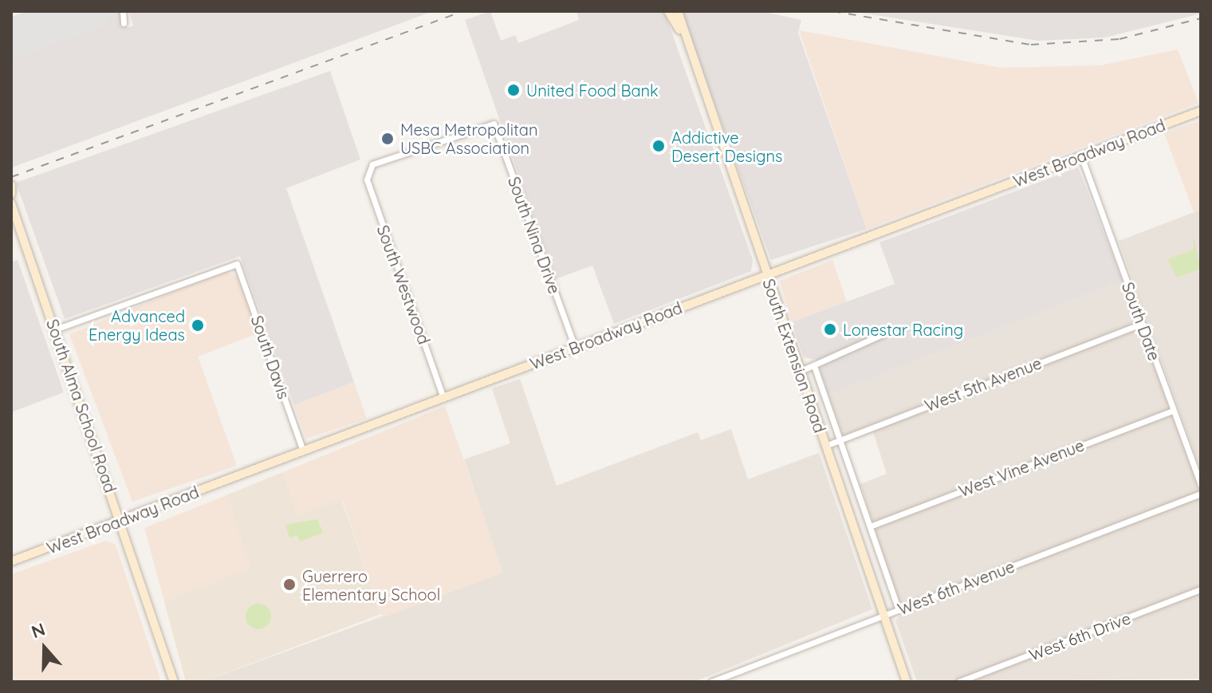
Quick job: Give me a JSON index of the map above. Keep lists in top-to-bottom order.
{
  "streets": {
    "main road": ["West Broadway Road", "South Extension Road", "South Alma School Road"],
    "street": [
      "South Nina Drive",
      "South Westwood",
      "South Date",
      "South Davis",
      "West 5th Avenue",
      "West Vine Avenue",
      "West 6th Avenue",
      "West 6th Drive"
    ]
  },
  "crossings": [
    ["West Broadway Road", "South Nina Drive"],
    ["West Broadway Road", "South Westwood"],
    ["West Broadway Road", "South Date"],
    ["West Broadway Road", "South Extension Road"],
    ["West Broadway Road", "South Davis"],
    ["West Broadway Road", "South Alma School Road"],
    ["South Nina Drive", "South Westwood"],
    ["South Date", "West 5th Avenue"],
    ["South Date", "West Vine Avenue"],
    ["South Extension Road", "West 5th Avenue"],
    ["South Extension Road", "West Vine Avenue"],
    ["South Extension Road", "West 6th Avenue"],
    ["South Davis", "South Alma School Road"]
  ],
  "places": [
    "United Food Bank",
    "Mesa Metropolitan USBC Association",
    "Addictive Desert Designs",
    "Advanced Energy Ideas",
    "Lonestar Racing",
    "Guerrero Elementary School"
  ],
  "north": "top"
}
